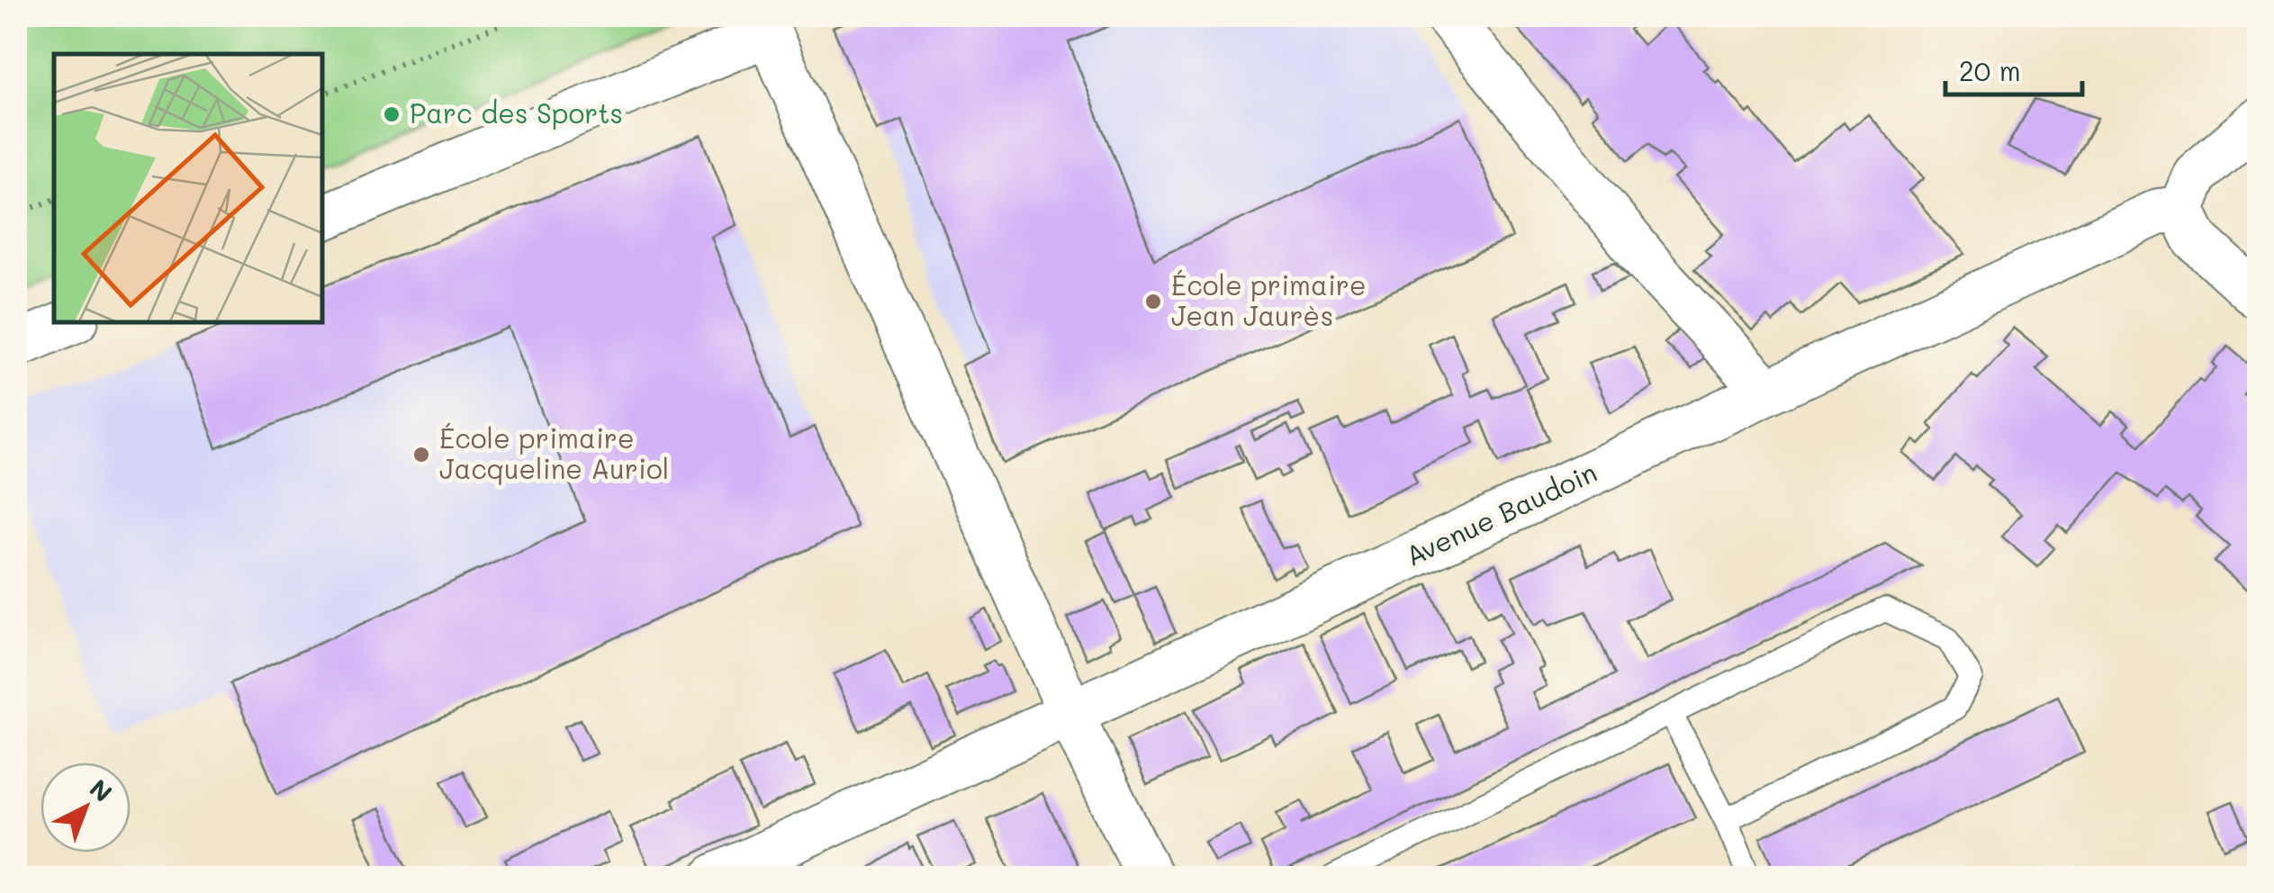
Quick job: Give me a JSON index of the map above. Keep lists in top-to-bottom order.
{
  "streets": {
    "street": ["Avenue Baudoin"]
  },
  "places": ["Parc des Sports", "École primaire Jean Jaurès", "École primaire Jacqueline Auriol"],
  "scale_bar": "20 m",
  "north": "top right"
}
